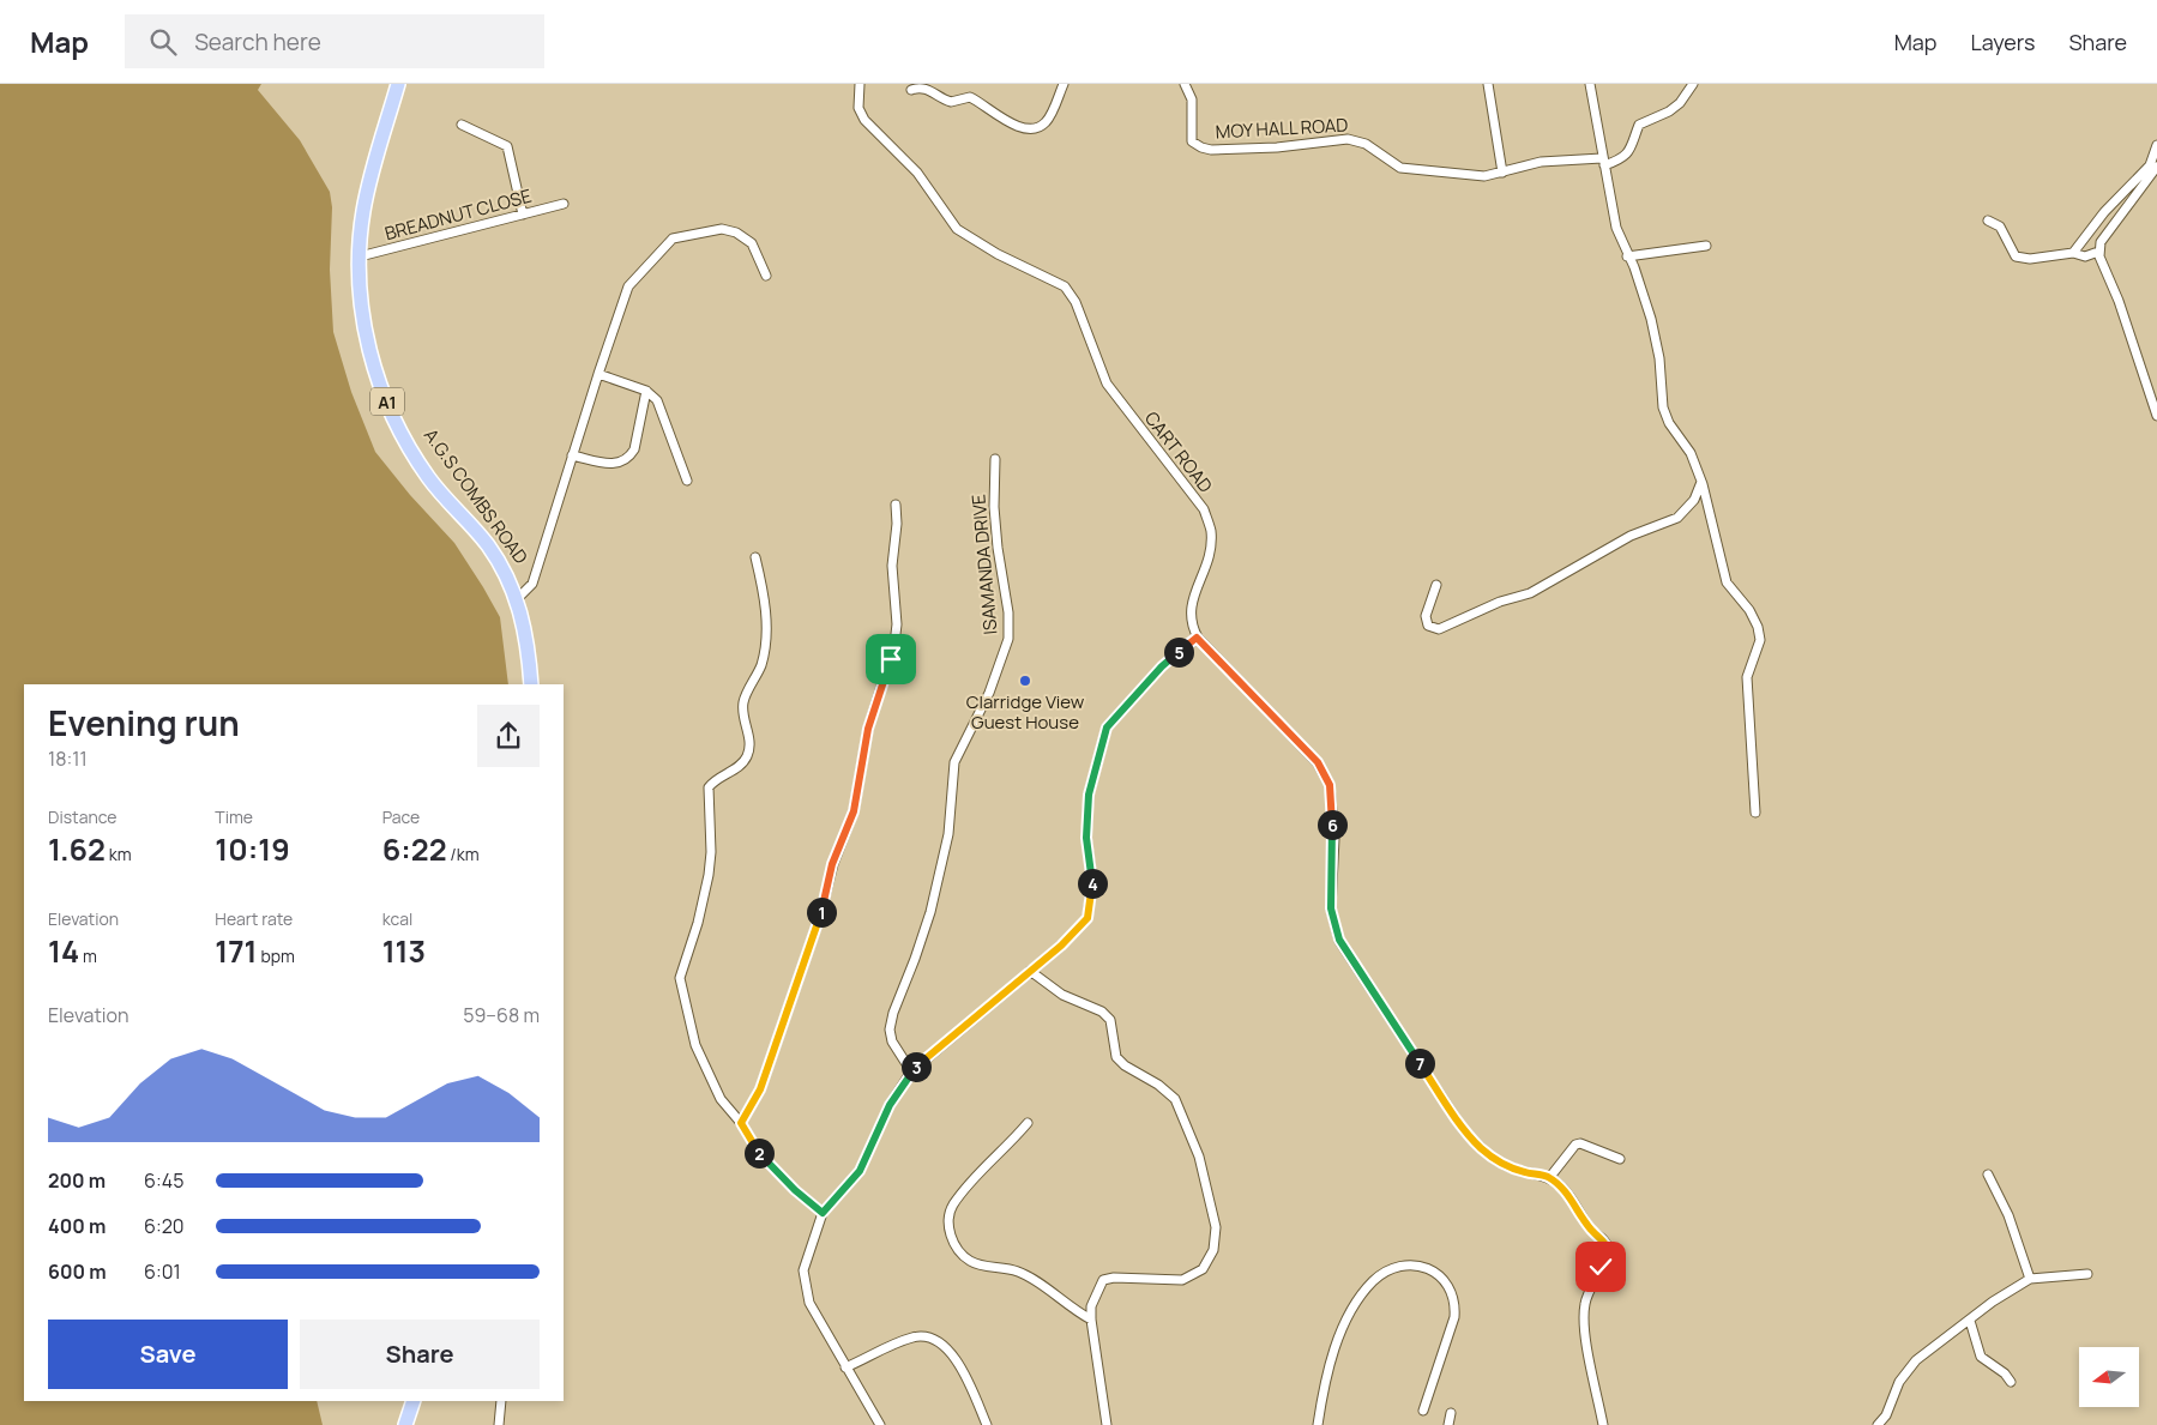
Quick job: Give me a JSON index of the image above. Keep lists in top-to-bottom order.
{
  "streets": {
    "main road": ["A1", "A.G.S COMBS ROAD"],
    "street": [
      "MOY HALL ROAD",
      "BREADNUT CLOSE",
      "CART ROAD",
      "ISAMANDA DRIVE"
    ]
  },
  "crossings": [
    ["BREADNUT CLOSE", "A.G.S COMBS ROAD"]
  ],
  "places": ["Clarridge View Guest House"],
  "north": "left",
  "page": {
    "header": "Map",
    "search": "Search here",
    "nav": ["Map", "Layers", "Share"],
    "pins": [
      "5",
      "6",
      "4",
      "1",
      "7",
      "3",
      "2"
    ],
    "heading": ["Evening run", "18:11"],
    "stats": [
      ["Distance", "1.62 km"],
      ["Time", "10:19"],
      ["Pace", "6:22 /km"],
      ["Elevation", "14 m"],
      ["Heart rate", "171 bpm"],
      ["kcal", "113"]
    ],
    "chart": ["Elevation", "59–68 m"],
    "list": [
      {
        "name": "200 m",
        "note": "6:45"
      },
      {
        "name": "400 m",
        "note": "6:20"
      },
      {
        "name": "600 m",
        "note": "6:01"
      }
    ],
    "buttons": ["Save", "Share"]
  }
}
